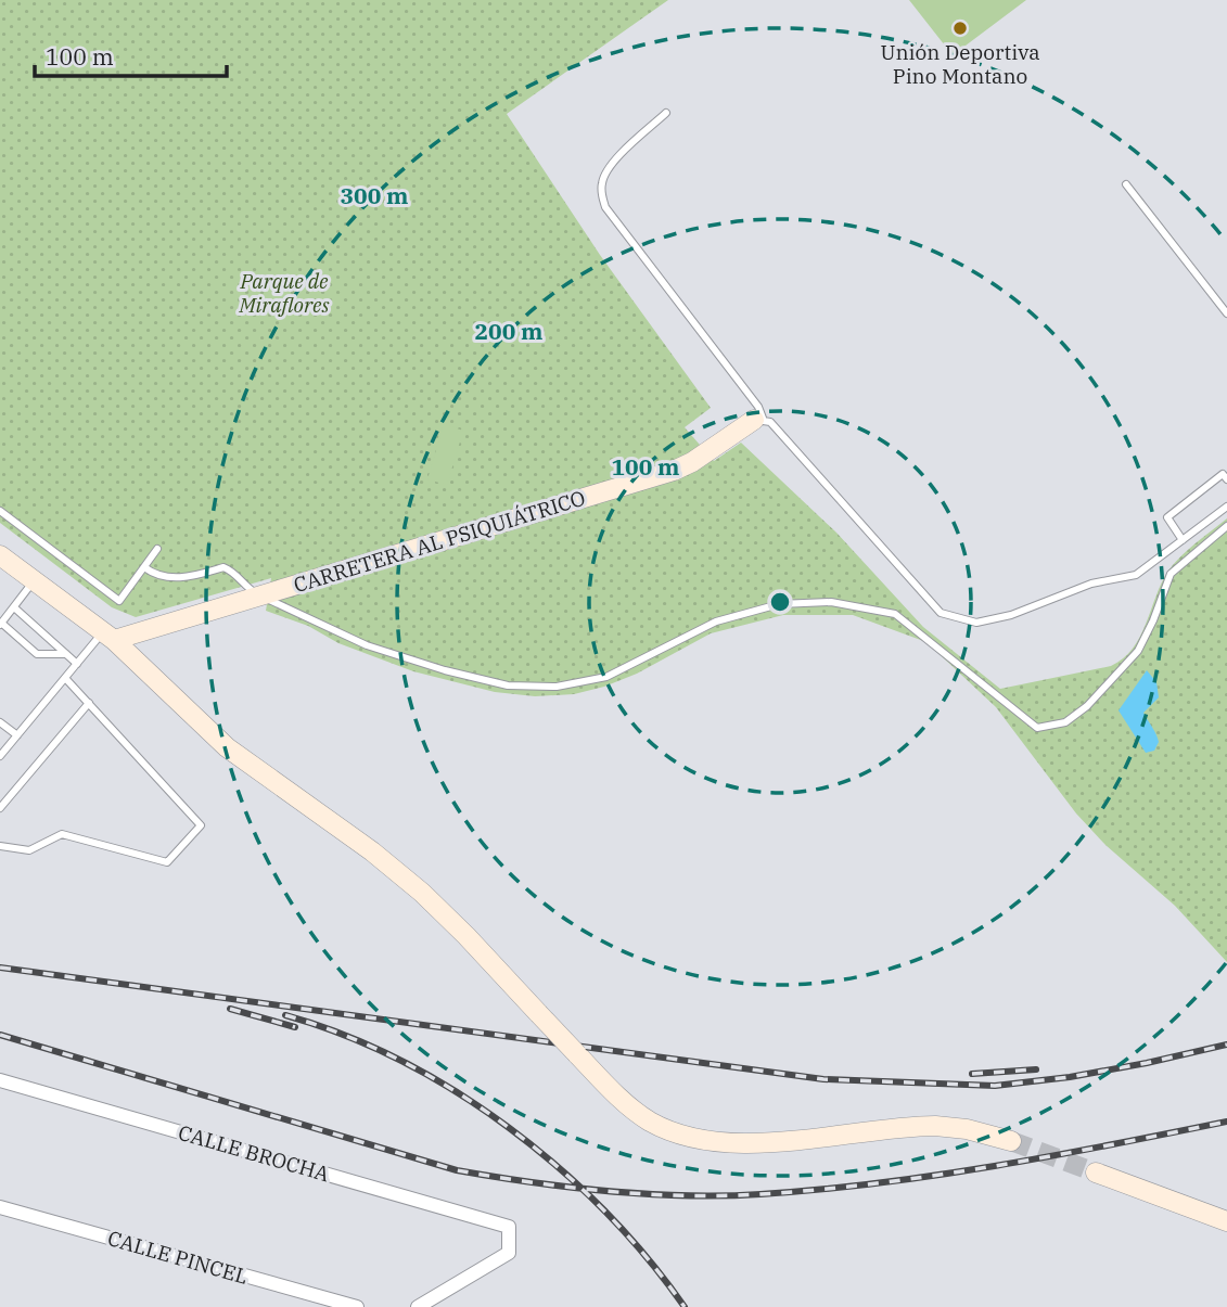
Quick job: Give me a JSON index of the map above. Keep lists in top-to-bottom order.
{
  "streets": {
    "street": ["CARRETERA AL PSIQUIÁTRICO", "CALLE BROCHA", "CALLE PINCEL"]
  },
  "parks": ["Parque de Miraflores"],
  "places": ["Unión Deportiva Pino Montano"],
  "scale_bar": "100 m",
  "rings": ["300 m", "200 m", "100 m"]
}
